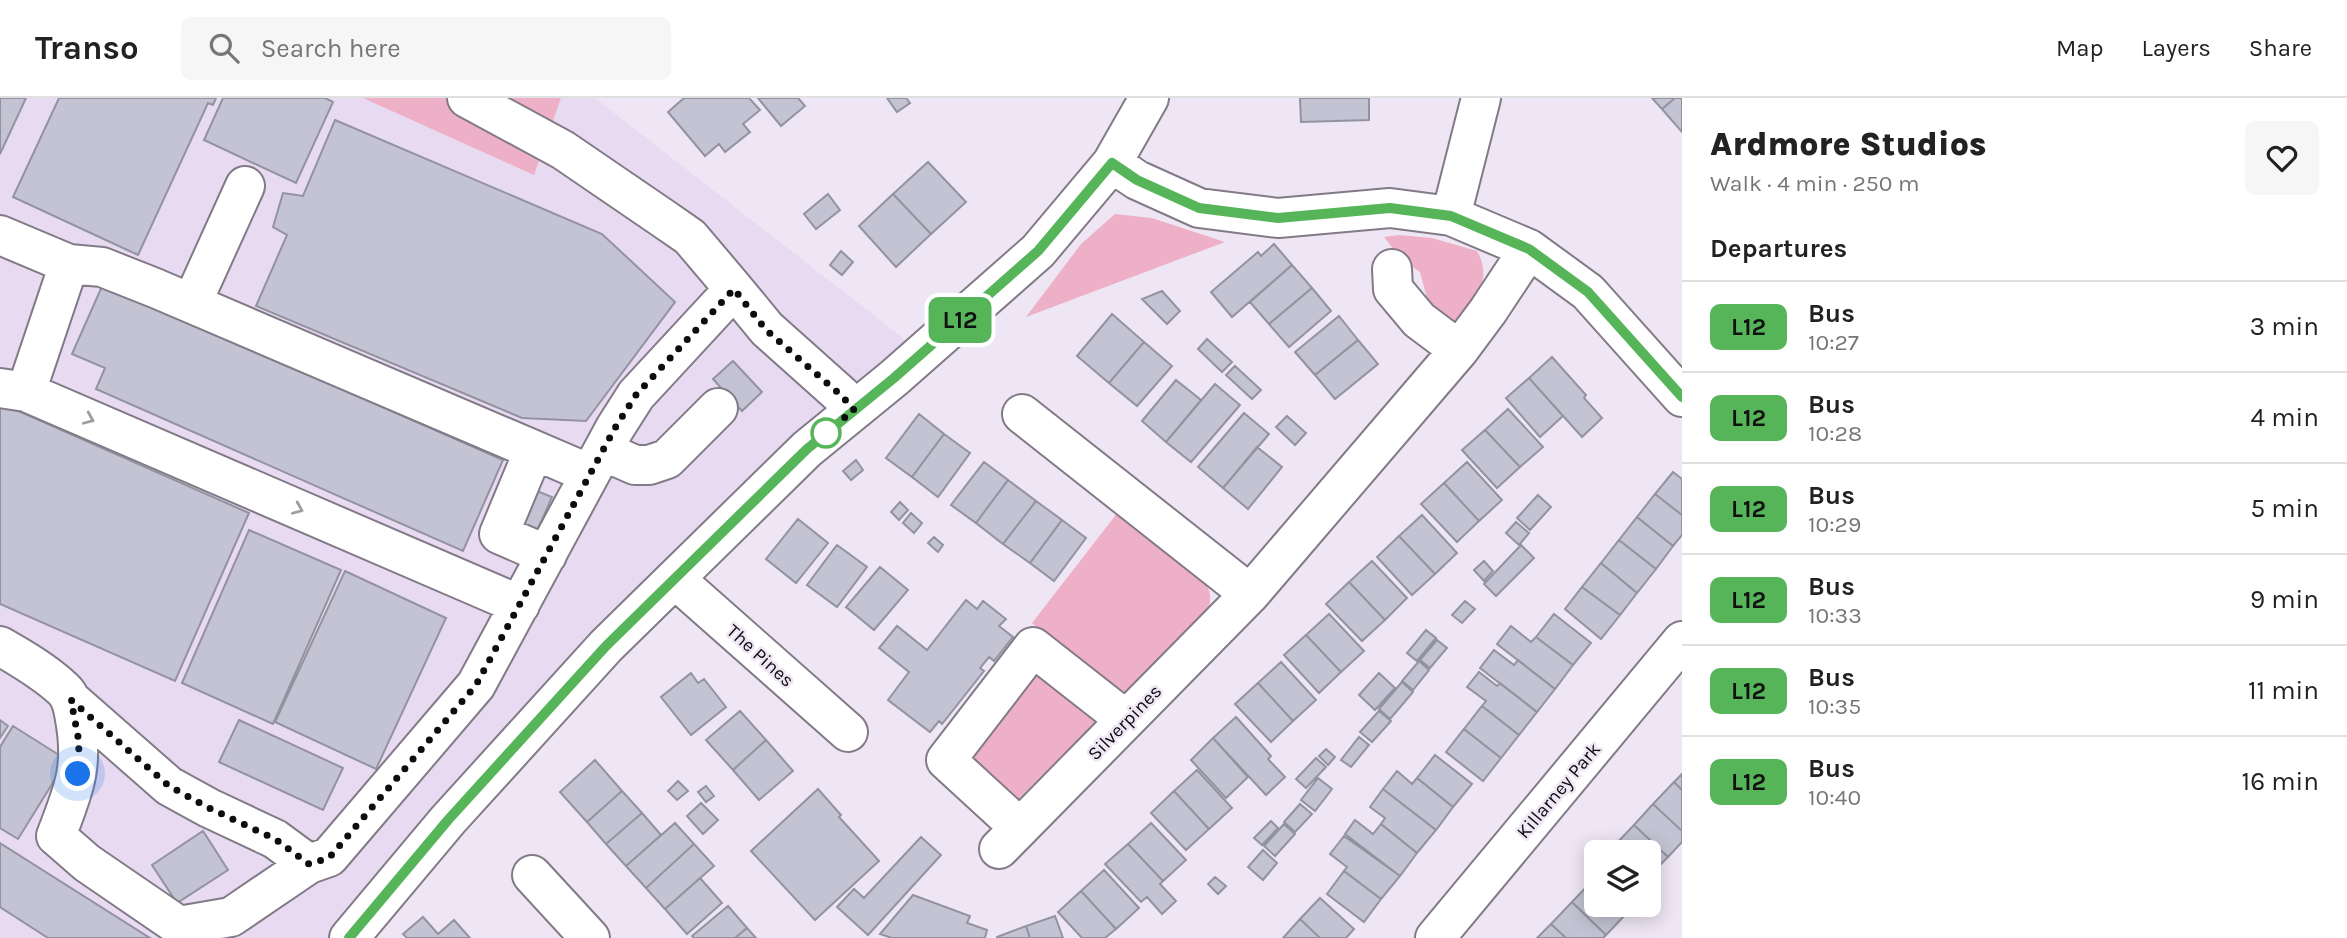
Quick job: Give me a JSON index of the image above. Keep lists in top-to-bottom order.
{
  "streets": {
    "street": ["The Pines", "Silverpines", "Killarney Park"]
  },
  "lines": ["bus line L12"],
  "page": {
    "header": "Transo",
    "search": "Search here",
    "nav": ["Map", "Layers", "Share"],
    "on_map": "L12",
    "heading": [
      ["Ardmore Studios", "Walk · 4 min · 250 m"],
      "Departures"
    ],
    "list": [
      {
        "mark": "L12",
        "name": "Bus",
        "note": "10:27",
        "value": "3 min"
      },
      {
        "mark": "L12",
        "name": "Bus",
        "note": "10:28",
        "value": "4 min"
      },
      {
        "mark": "L12",
        "name": "Bus",
        "note": "10:29",
        "value": "5 min"
      },
      {
        "mark": "L12",
        "name": "Bus",
        "note": "10:33",
        "value": "9 min"
      },
      {
        "mark": "L12",
        "name": "Bus",
        "note": "10:35",
        "value": "11 min"
      },
      {
        "mark": "L12",
        "name": "Bus",
        "note": "10:40",
        "value": "16 min"
      }
    ]
  }
}
